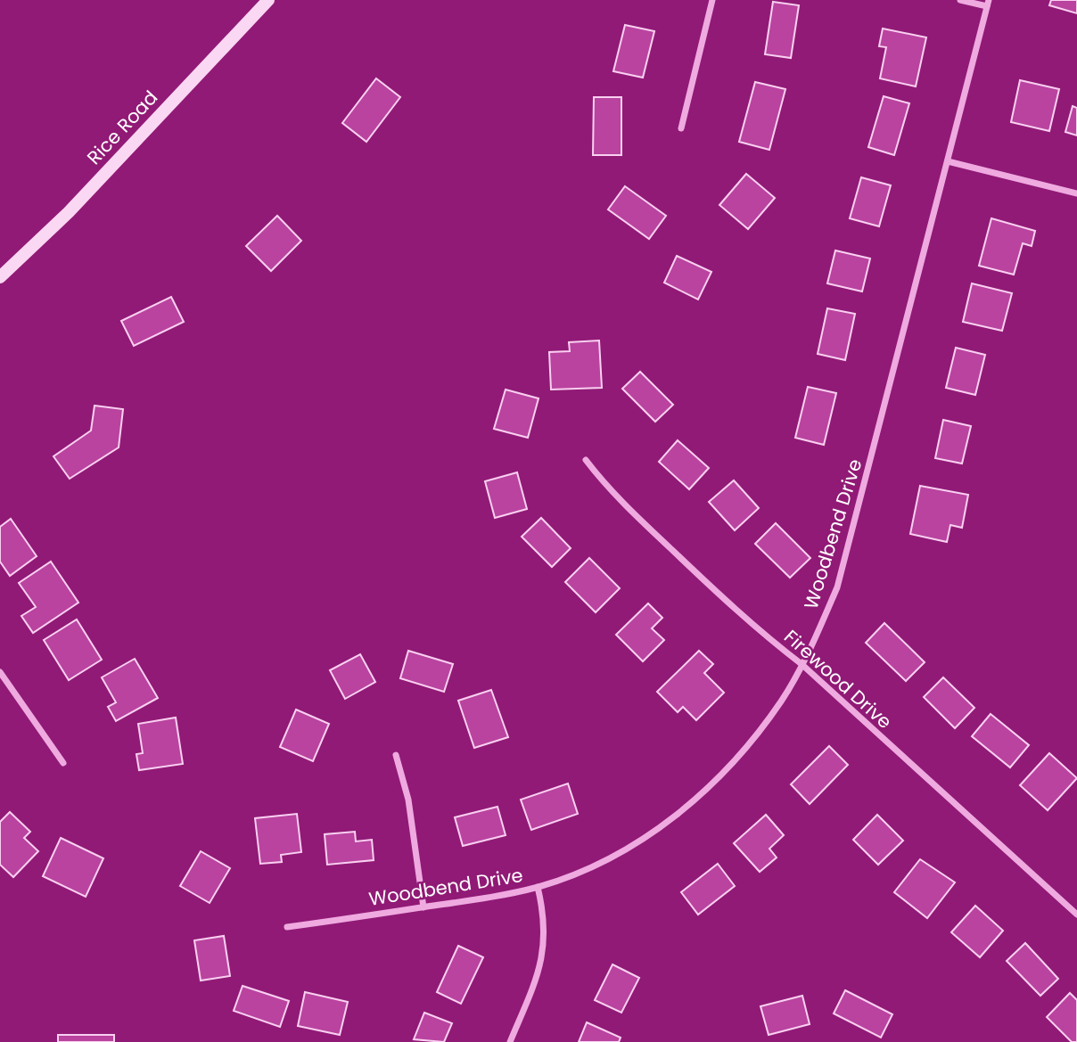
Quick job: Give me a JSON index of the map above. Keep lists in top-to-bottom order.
{
  "streets": {
    "street": ["Rice Road", "Woodbend Drive", "Firewood Drive"]
  },
  "crossings": [
    ["Woodbend Drive", "Firewood Drive"]
  ]
}
